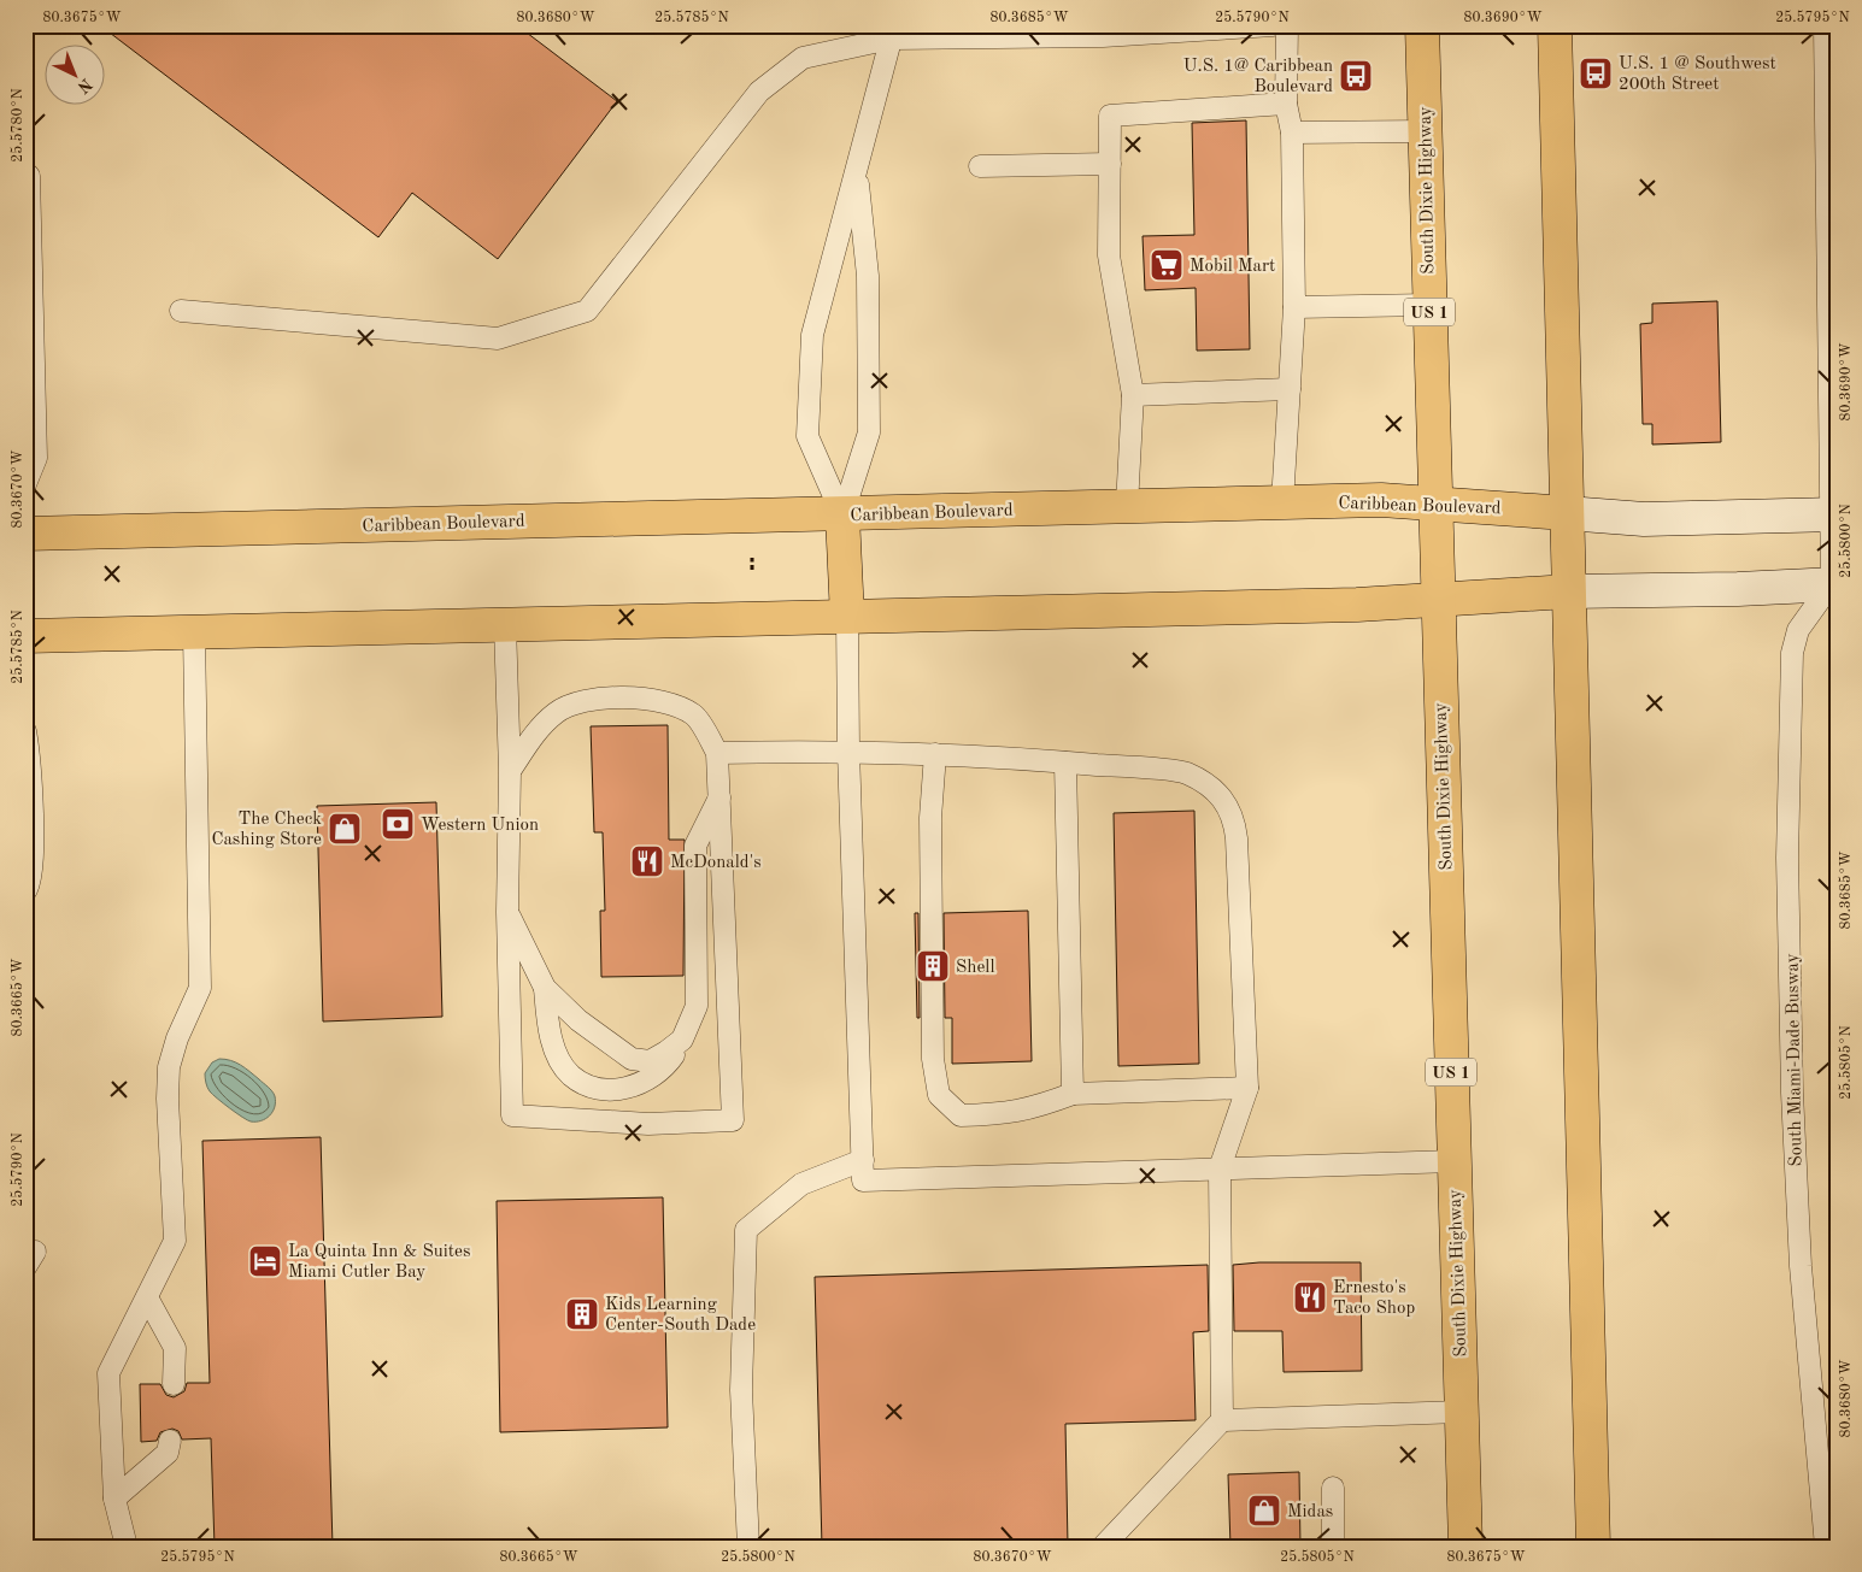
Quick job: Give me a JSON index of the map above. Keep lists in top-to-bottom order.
{
  "streets": {
    "main road": ["South Dixie Highway", "US 1", "Caribbean Boulevard"],
    "lane": ["South Miami-Dade Busway"]
  },
  "crossings": [
    ["South Dixie Highway", "Caribbean Boulevard"]
  ],
  "places": {
    "bus stop": ["U.S. 1 @ Southwest 200th Street", "U.S. 1@ Caribbean Boulevard"],
    "supermarket": ["Mobil Mart"],
    "bank": ["Western Union"],
    "shop": ["The Check Cashing Store", "Midas"],
    "restaurant": ["McDonald's", "Ernesto's Taco Shop"],
    "building": ["Shell", "Kids Learning Center-South Dade"],
    "hotel": ["La Quinta Inn & Suites Miami Cutler Bay"]
  },
  "north": "bottom right",
  "coordinates": [
    "80.3675°W",
    "80.3680°W",
    "25.5785°N",
    "80.3685°W",
    "25.5790°N",
    "80.3690°W",
    "25.5795°N",
    "25.5780°N",
    "80.3670°W",
    "25.5800°N",
    "80.3665°W",
    "25.5805°N"
  ]
}
